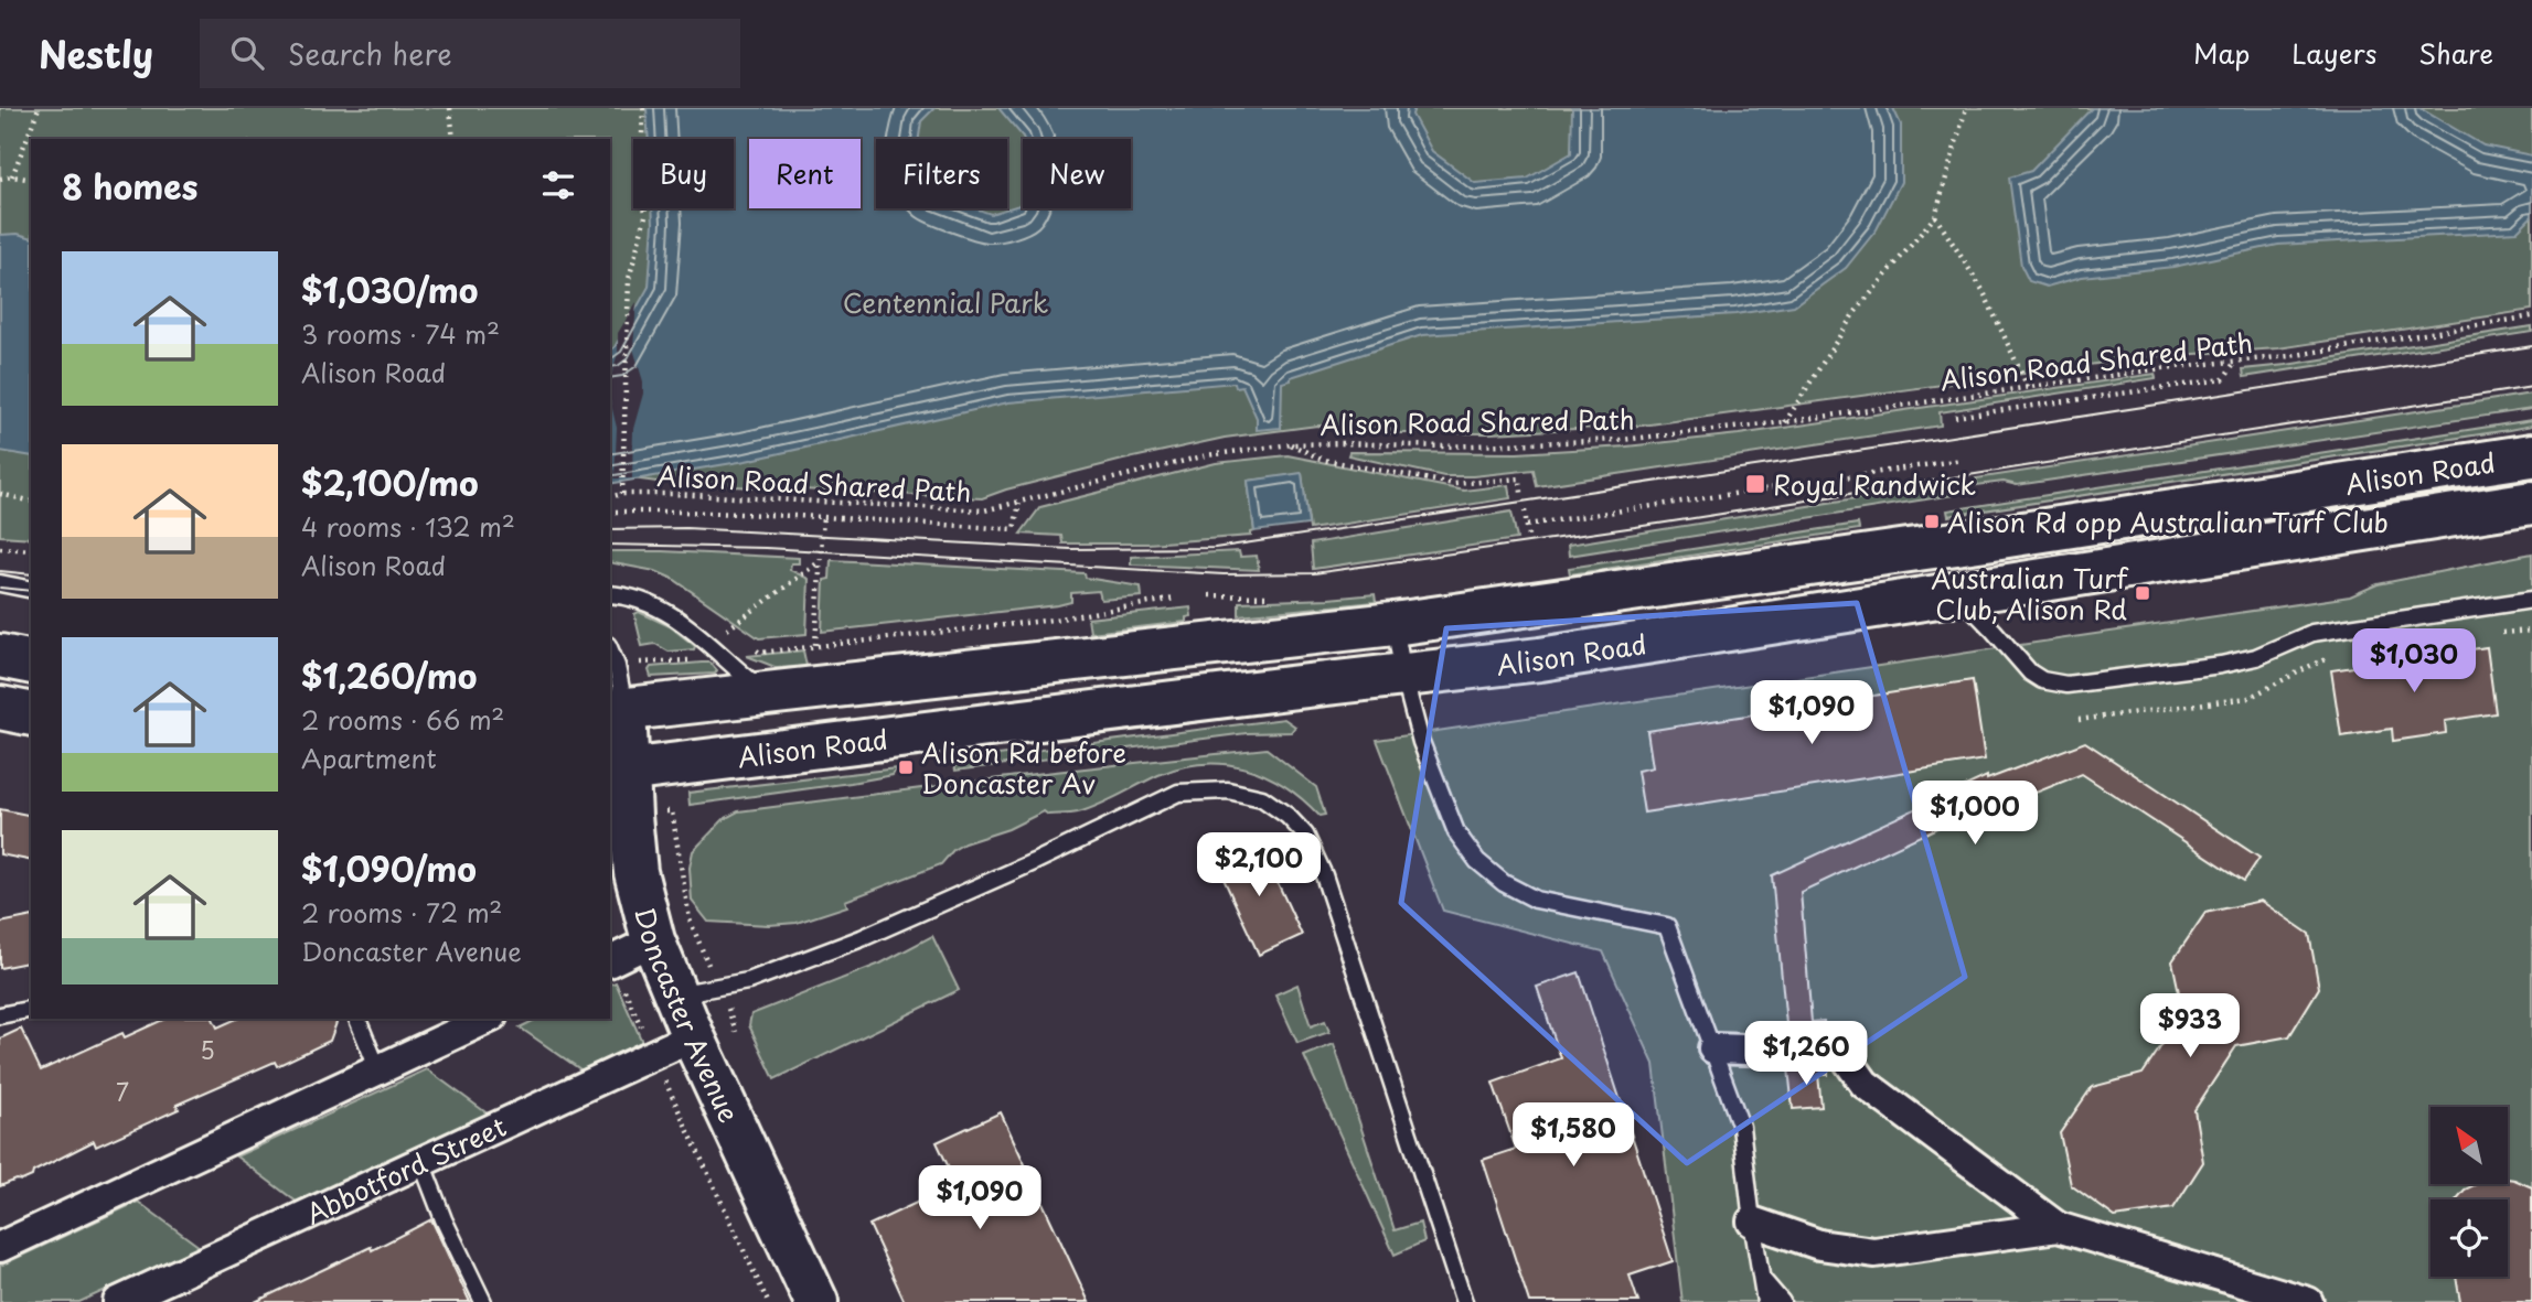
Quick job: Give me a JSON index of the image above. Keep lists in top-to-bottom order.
{
  "streets": {
    "main road": ["Alison Road", "Doncaster Avenue"],
    "street": ["Abbotford Street"],
    "path": ["Alison Road Shared Path"]
  },
  "crossings": [
    ["Alison Road", "Doncaster Avenue"],
    ["Doncaster Avenue", "Abbotford Street"]
  ],
  "parks": ["Centennial Park"],
  "places": {
    "transit": [
      "Royal Randwick",
      "Alison Rd opp Australian Turf Club",
      "Australian Turf Club, Alison Rd",
      "Alison Rd before Doncaster Av"
    ]
  },
  "house_numbers": ["5", "7"],
  "north": "top left",
  "page": {
    "header": "Nestly",
    "search": "Search here",
    "nav": ["Map", "Layers", "Share"],
    "chip": [
      "Buy",
      "Rent",
      "Filters",
      "New"
    ],
    "heading": "8 homes",
    "list": [
      {
        "name": "$1,030/mo",
        "note": "3 rooms · 74 m² · Alison Road"
      },
      {
        "name": "$2,100/mo",
        "note": "4 rooms · 132 m² · Alison Road"
      },
      {
        "name": "$1,260/mo",
        "note": "2 rooms · 66 m² · Apartment"
      },
      {
        "name": "$1,090/mo",
        "note": "2 rooms · 72 m² · Doncaster Avenue"
      }
    ],
    "price": [
      "$1,030",
      "$1,090",
      "$1,000",
      "$2,100",
      "$933",
      "$1,260",
      "$1,580",
      "$1,090"
    ]
  }
}
